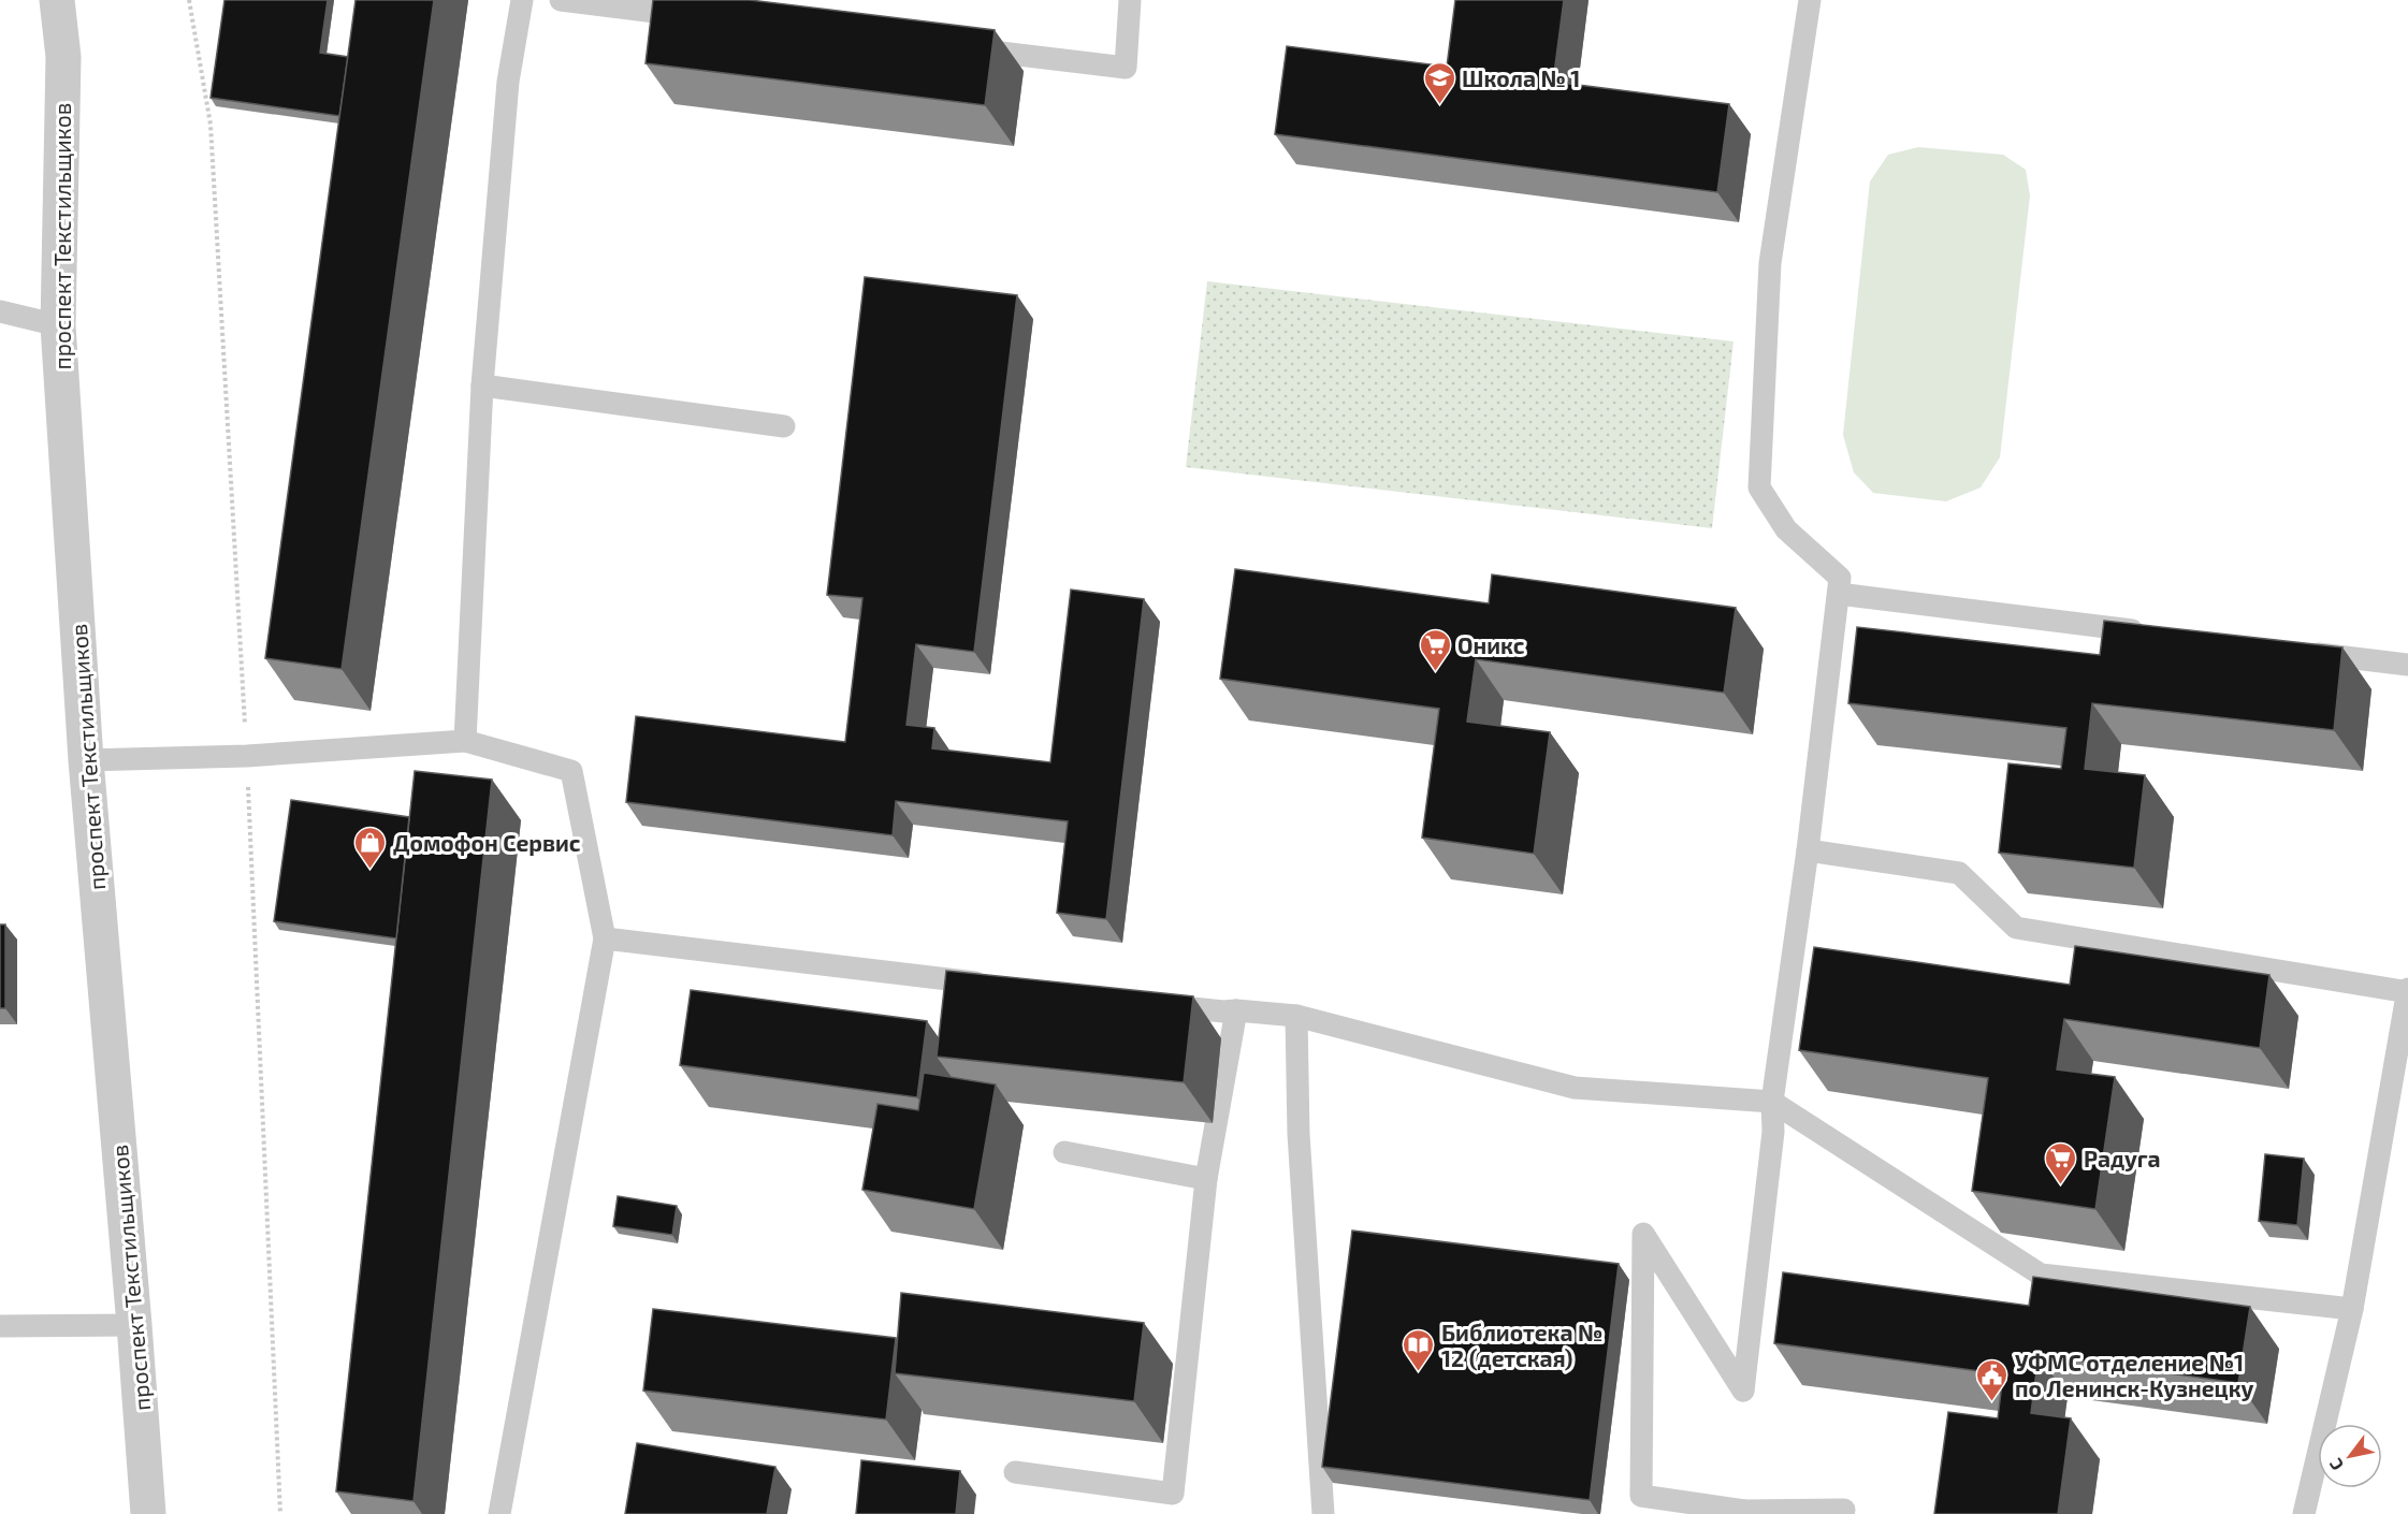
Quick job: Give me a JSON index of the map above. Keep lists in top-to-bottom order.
{
  "streets": {
    "street": ["проспект Текстильщиков"]
  },
  "places": {
    "school or university": ["Школа № 1"],
    "supermarket": ["Оникс", "Радуга"],
    "shop": ["Домофон Сервис"],
    "library": ["Библиотека № 12 (детская)"],
    "public building": ["УФМС отделение №1 по Ленинск-Кузнецку"]
  },
  "north": "bottom left"
}
